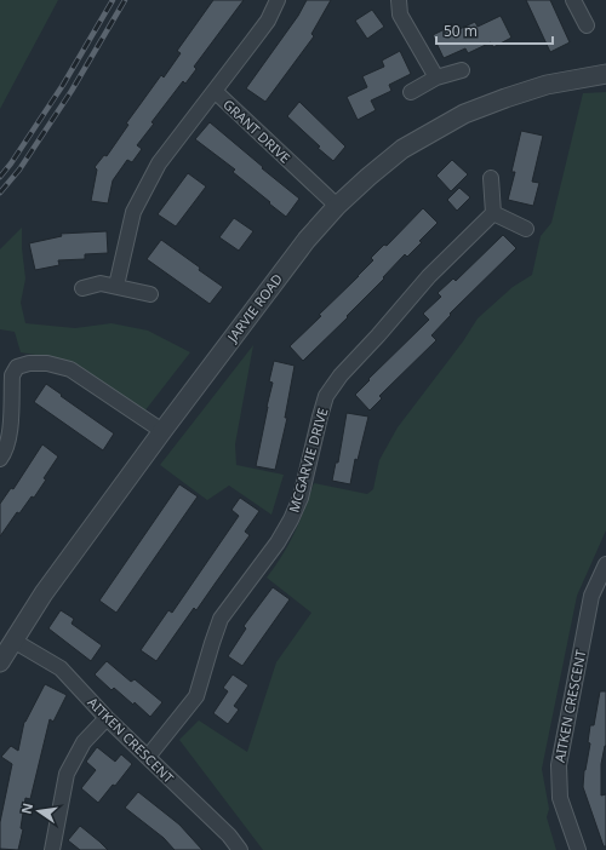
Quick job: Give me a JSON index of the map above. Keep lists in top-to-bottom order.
{
  "streets": {
    "street": [
      "GRANT DRIVE",
      "JARVIE ROAD",
      "MCGARVIE DRIVE",
      "AITKEN CRESCENT"
    ]
  },
  "crossings": [
    ["GRANT DRIVE", "JARVIE ROAD"],
    ["JARVIE ROAD", "AITKEN CRESCENT"],
    ["MCGARVIE DRIVE", "AITKEN CRESCENT"]
  ],
  "scale_bar": "50 m",
  "north": "left"
}
